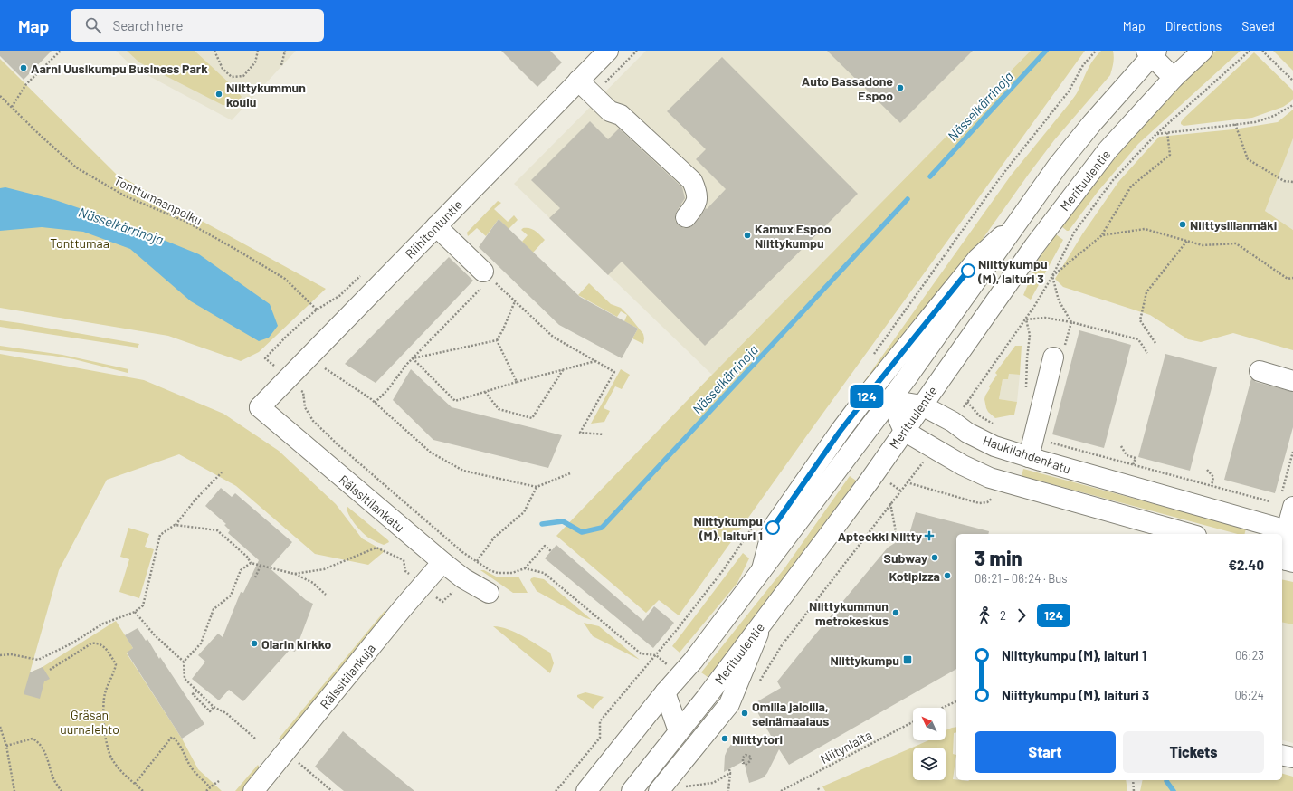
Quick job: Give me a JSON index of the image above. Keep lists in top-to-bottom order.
{
  "streets": {
    "main road": [
      "Merituulentie",
      "Riihitontuntie",
      "Haukilahdenkatu",
      "Rälssitilankatu",
      "Rälssitilankuja"
    ],
    "path": ["Tonttumaanpolku", "Niitynlaita"]
  },
  "crossings": [
    ["Merituulentie", "Haukilahdenkatu"],
    ["Riihitontuntie", "Rälssitilankatu"],
    ["Rälssitilankatu", "Rälssitilankuja"]
  ],
  "water": ["Nässelkärrinoja"],
  "parks": ["Tonttumaa", "Gräsan uurnalehto"],
  "places": {
    "other": [
      "Aarni Uusikumpu Business Park",
      "Auto Bassadone Espoo",
      "Niittykummun koulu",
      "Niittysillanmäki",
      "Kamux Espoo Niittykumpu",
      "Niittykumpu (M), laituri 3",
      "Niittykumpu (M), laituri 1",
      "Subway",
      "Kotipizza",
      "Niittykummun metrokeskus",
      "Olarin kirkko",
      "Omilla jaloilla, seinämaalaus",
      "Niittytori"
    ],
    "health": ["Apteekki Niitty"],
    "transit": ["Niittykumpu"]
  },
  "lines": ["bus line 124"],
  "north": "top left",
  "page": {
    "header": "Map",
    "search": "Search here",
    "nav": ["Map", "Directions", "Saved"],
    "on_map": "124",
    "heading": ["3 min", "06:21 – 06:24 · Bus", "€2.40"],
    "legs": ["2", "124"],
    "list": [
      {
        "name": "Niittykumpu (M), laituri 1",
        "value": "06:23"
      },
      {
        "name": "Niittykumpu (M), laituri 3",
        "value": "06:24"
      }
    ],
    "buttons": ["Start", "Tickets"]
  }
}
